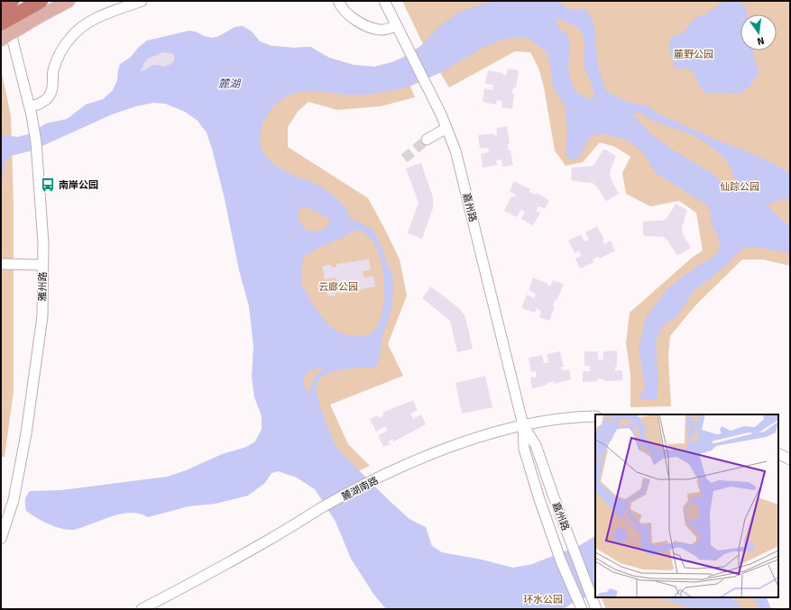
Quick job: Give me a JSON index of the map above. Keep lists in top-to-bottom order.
{
  "streets": {
    "street": ["嘉州路", "雅州路", "麓湖南路"]
  },
  "crossings": [
    ["嘉州路", "麓湖南路"]
  ],
  "water": ["麓湖"],
  "parks": [
    "麓野公园",
    "仙踪公园",
    "云廊公园",
    "环水公园"
  ],
  "places": {
    "bus stop": ["南岸公园"]
  },
  "north": "bottom"
}
